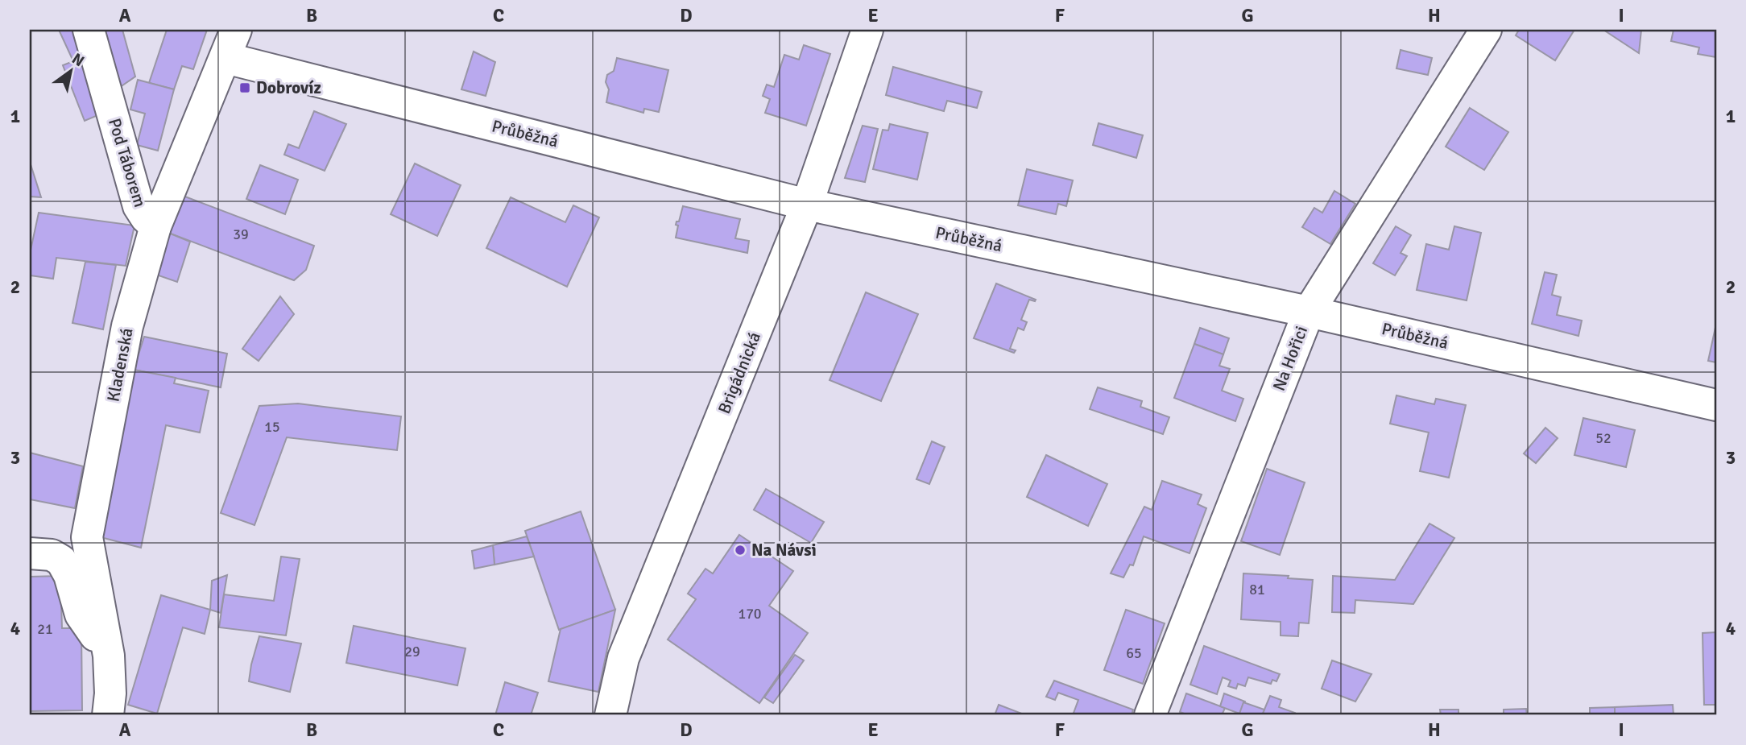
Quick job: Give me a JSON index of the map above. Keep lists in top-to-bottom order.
{
  "streets": {
    "street": [
      "Průběžná",
      "Pod Táborem",
      "Na Hořici",
      "Kladenská",
      "Brigádnická"
    ]
  },
  "crossings": [
    ["Průběžná", "Na Hořici"],
    ["Průběžná", "Kladenská"],
    ["Průběžná", "Brigádnická"],
    ["Pod Táborem", "Kladenská"]
  ],
  "places": {
    "transit": ["Dobrovíz"],
    "other": ["Na Návsi"]
  },
  "house_numbers": [
    "39",
    "15",
    "52",
    "81",
    "170",
    "21",
    "29",
    "65"
  ],
  "north": "top right",
  "grid": {
    "columns": [
      "A",
      "B",
      "C",
      "D",
      "E",
      "F",
      "G",
      "H",
      "I"
    ],
    "rows": [
      "1",
      "2",
      "3",
      "4"
    ]
  }
}
